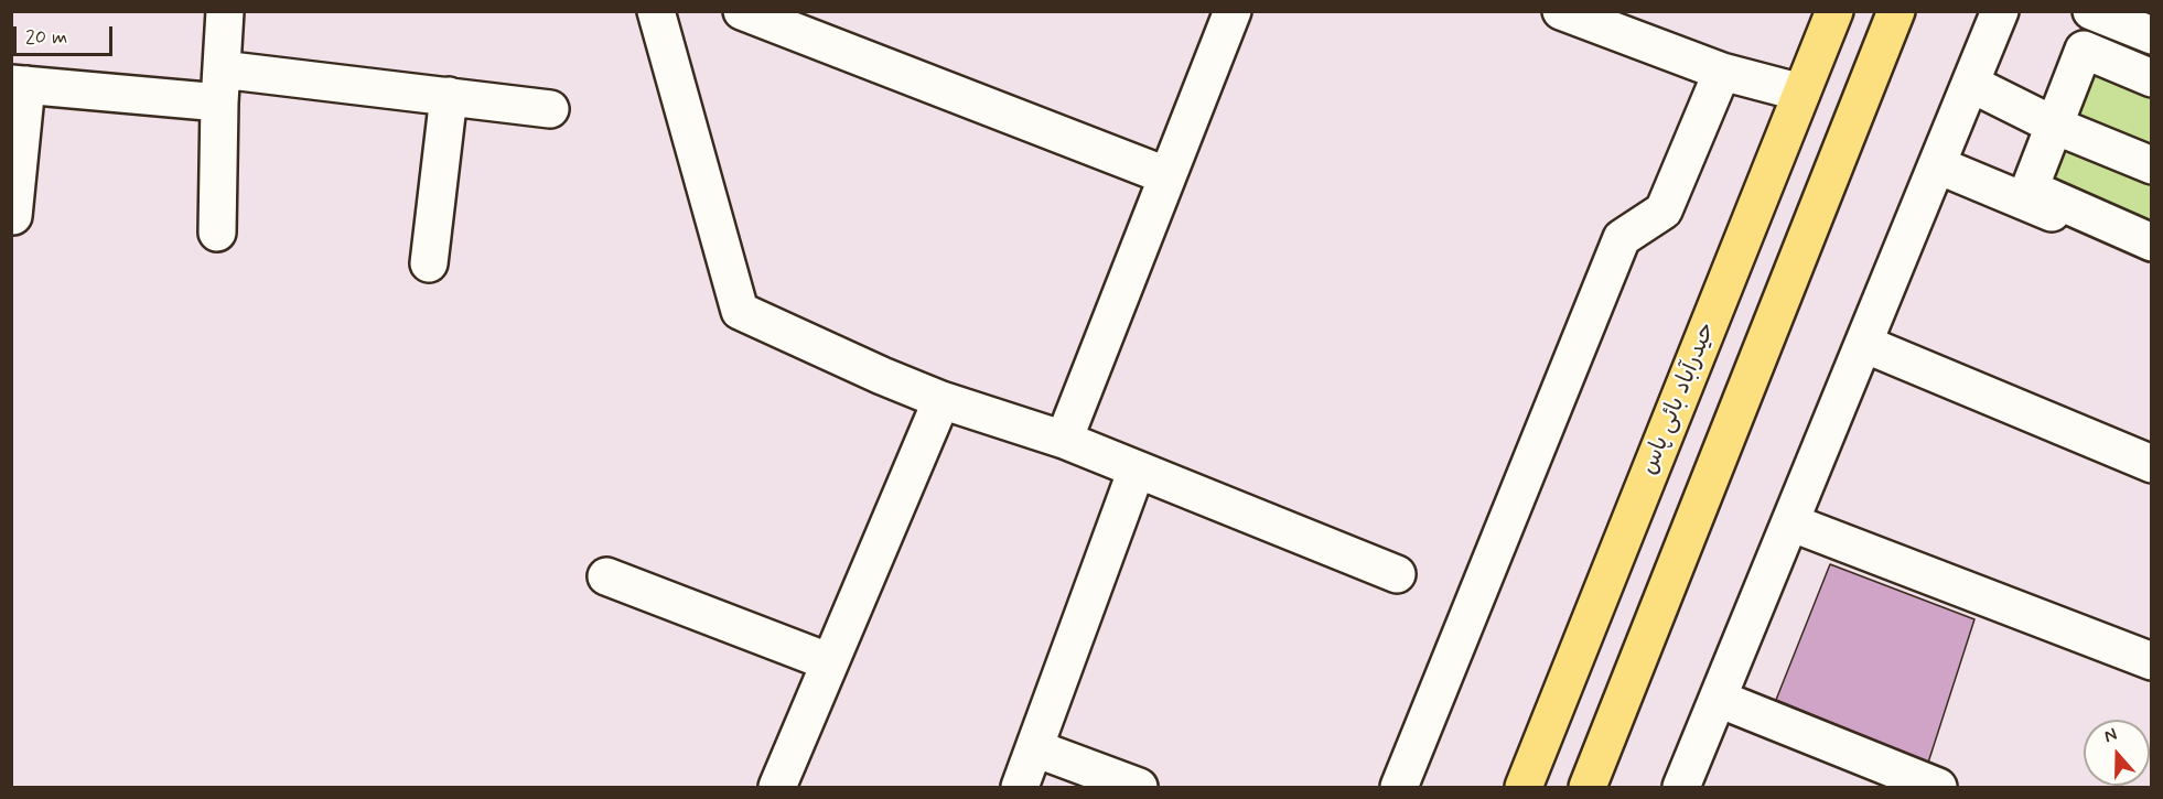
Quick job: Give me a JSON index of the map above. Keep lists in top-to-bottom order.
{
  "streets": {
    "highway": ["حیدرآباد بائی پاس"]
  },
  "scale_bar": "20 m",
  "north": "top"
}
